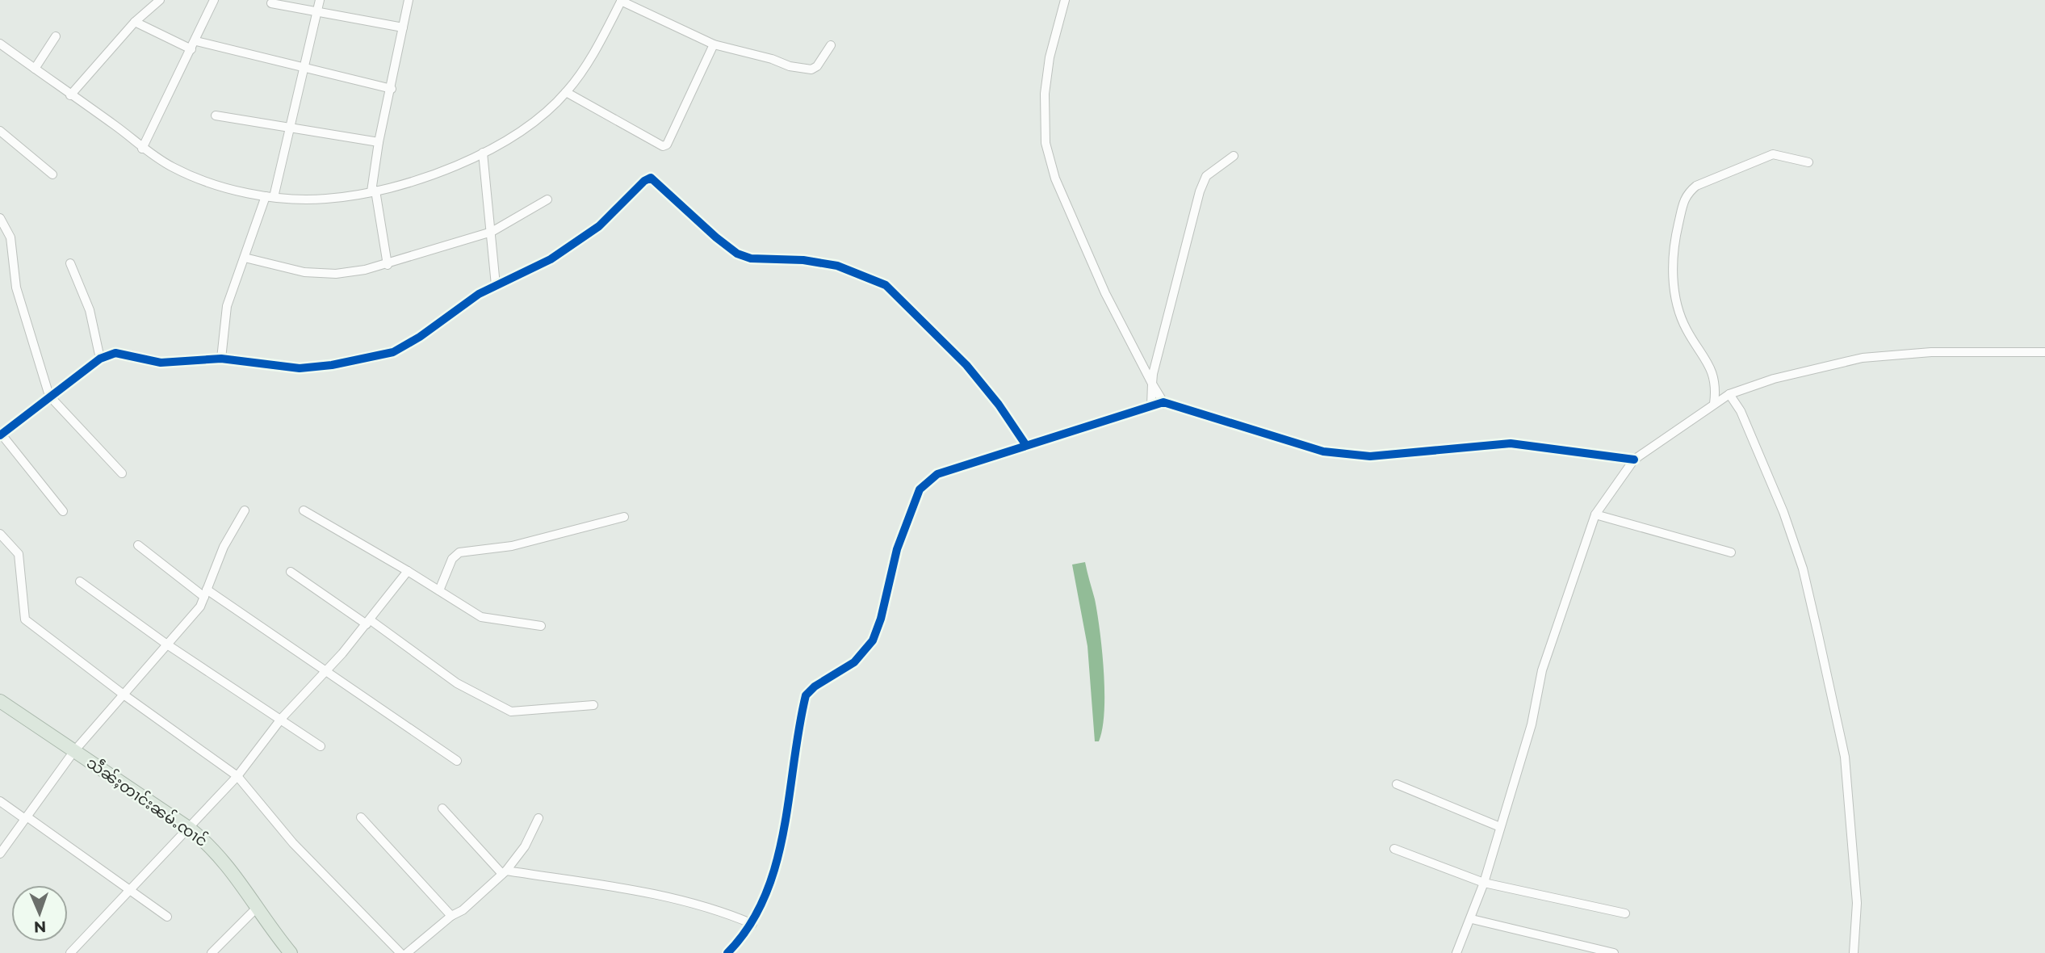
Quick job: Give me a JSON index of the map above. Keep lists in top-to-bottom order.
{
  "streets": {
    "highway": ["သဵၼ်ႈတၢင်းၼမ်ႉၸၢင်"]
  },
  "north": "bottom"
}
